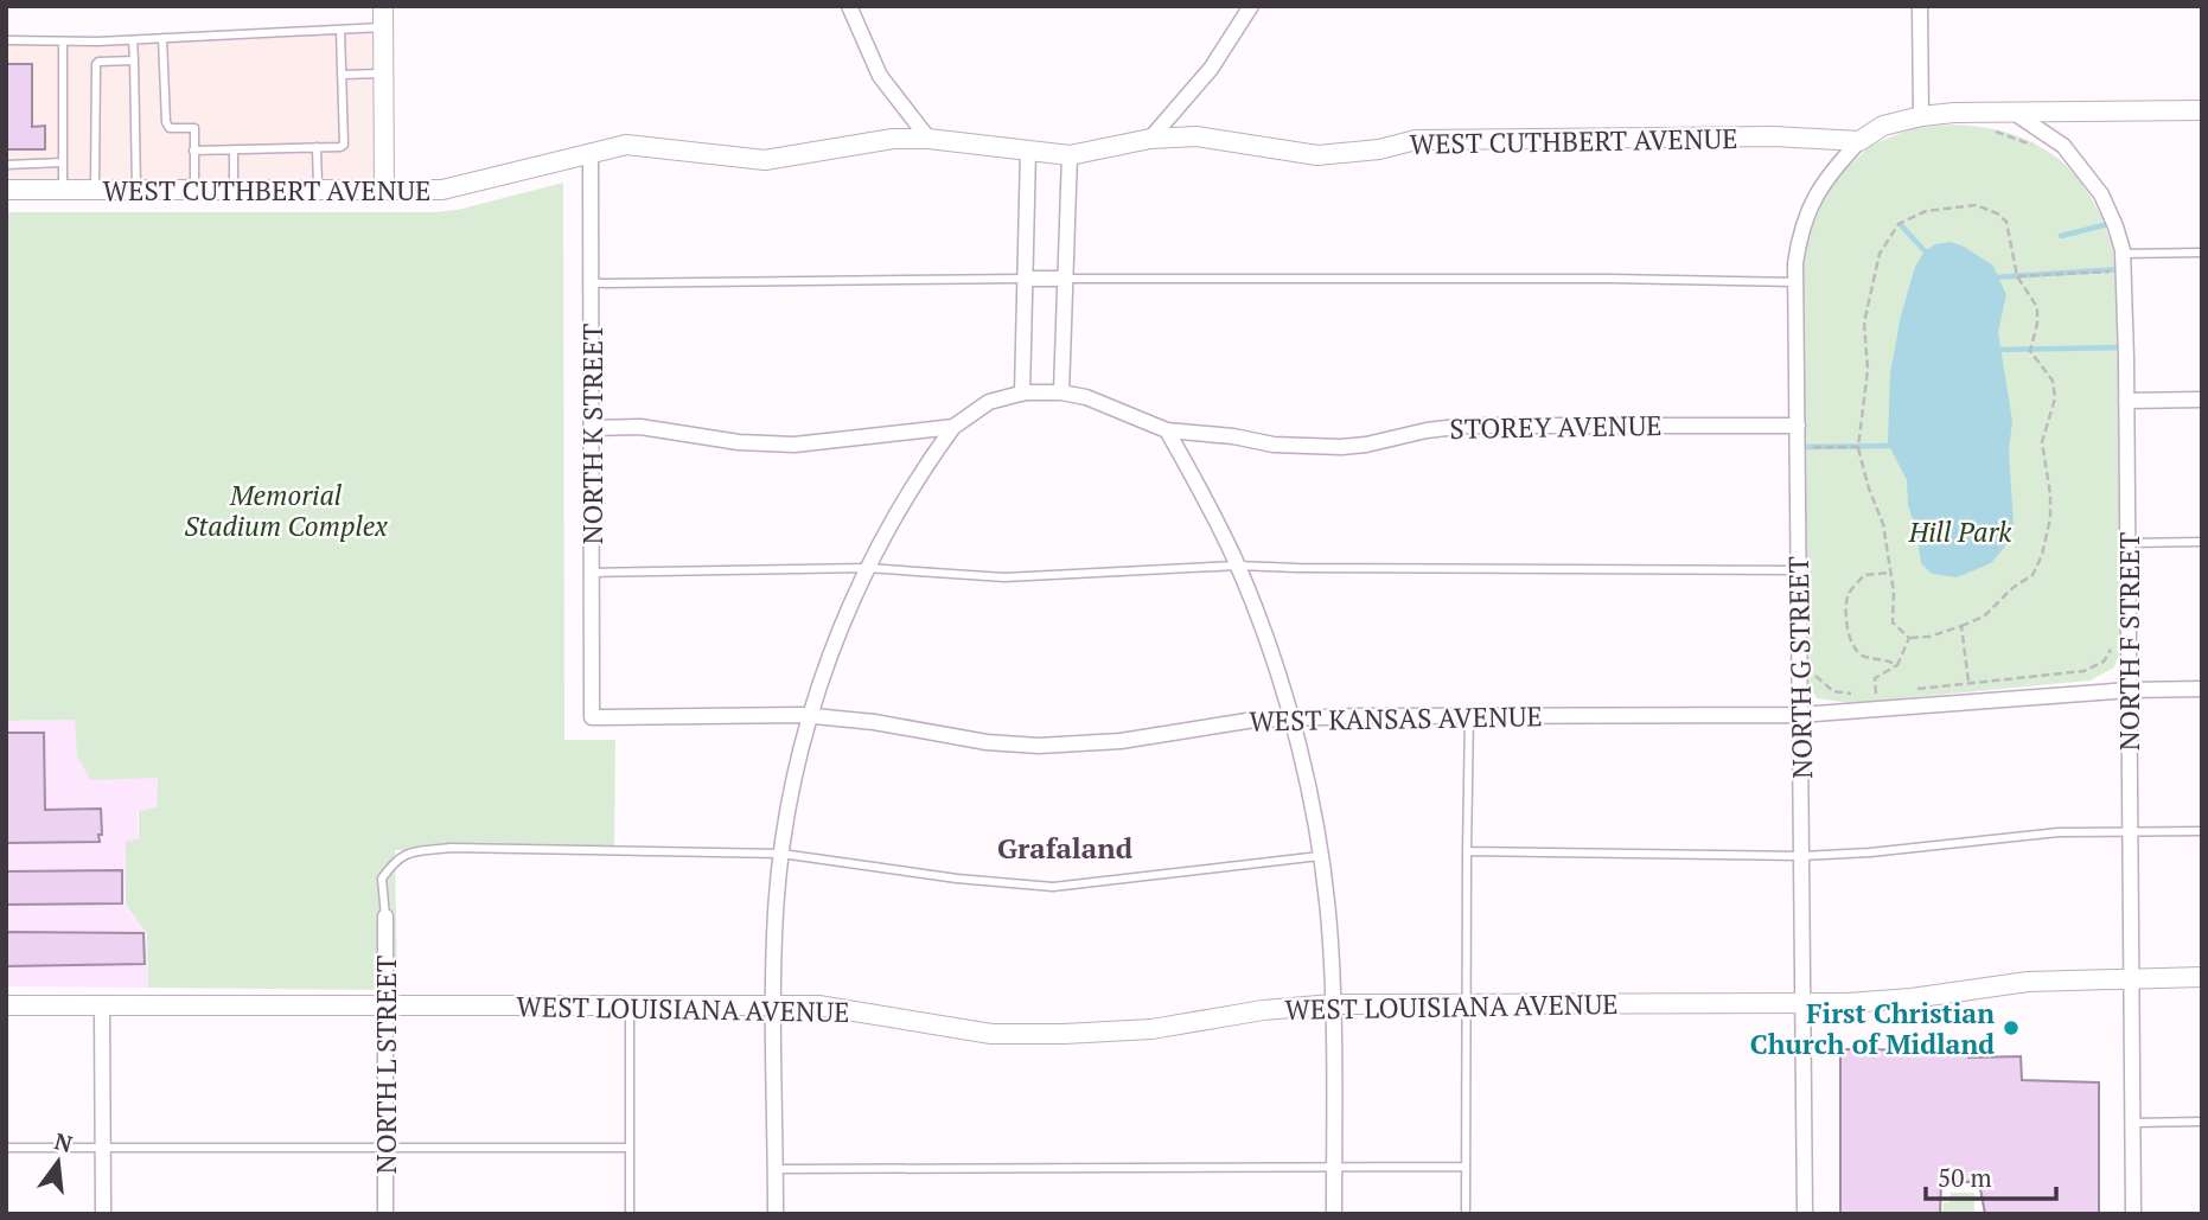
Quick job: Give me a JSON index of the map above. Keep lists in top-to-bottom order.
{
  "streets": {
    "street": [
      "WEST CUTHBERT AVENUE",
      "STOREY AVENUE",
      "NORTH K STREET",
      "NORTH F STREET",
      "NORTH G STREET",
      "WEST KANSAS AVENUE",
      "WEST LOUISIANA AVENUE",
      "NORTH L STREET"
    ]
  },
  "crossings": [
    ["WEST CUTHBERT AVENUE", "NORTH K STREET"],
    ["WEST CUTHBERT AVENUE", "NORTH G STREET"],
    ["STOREY AVENUE", "NORTH K STREET"],
    ["STOREY AVENUE", "NORTH G STREET"],
    ["NORTH K STREET", "WEST KANSAS AVENUE"],
    ["NORTH F STREET", "WEST KANSAS AVENUE"],
    ["NORTH F STREET", "WEST LOUISIANA AVENUE"],
    ["NORTH G STREET", "WEST KANSAS AVENUE"],
    ["NORTH G STREET", "WEST LOUISIANA AVENUE"],
    ["WEST LOUISIANA AVENUE", "NORTH L STREET"]
  ],
  "districts": ["Grafaland"],
  "parks": ["Memorial Stadium Complex", "Hill Park"],
  "places": ["First Christian Church of Midland"],
  "scale_bar": "50 m",
  "north": "top"
}
